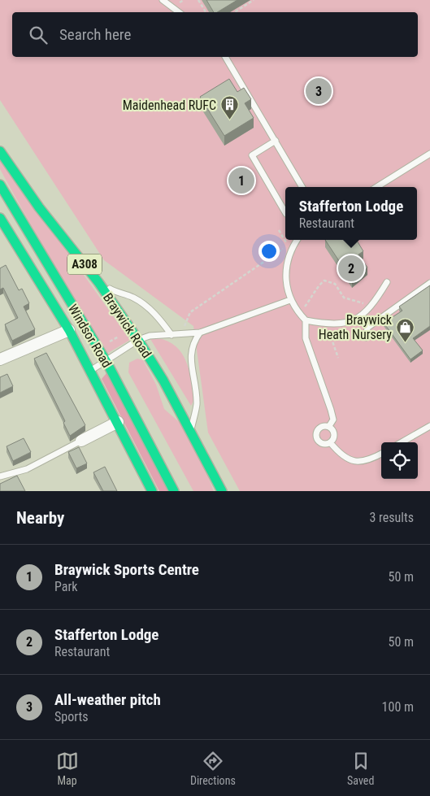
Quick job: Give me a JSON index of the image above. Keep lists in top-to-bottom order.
{
  "streets": {
    "main road": ["A308", "Braywick Road", "Windsor Road"]
  },
  "places": {
    "building": ["Maidenhead RUFC"],
    "shop": ["Braywick Heath Nursery"]
  },
  "page": {
    "search": "Search here",
    "pins": ["3", "1", "2"],
    "popup": ["Stafferton Lodge", "Restaurant"],
    "heading": ["Nearby", "3 results"],
    "list": [
      {
        "mark": "1",
        "name": "Braywick Sports Centre",
        "note": "Park",
        "value": "50 m"
      },
      {
        "mark": "2",
        "name": "Stafferton Lodge",
        "note": "Restaurant",
        "value": "50 m"
      },
      {
        "mark": "3",
        "name": "All-weather pitch",
        "note": "Sports",
        "value": "100 m"
      }
    ],
    "nav": ["Map", "Directions", "Saved"]
  }
}
